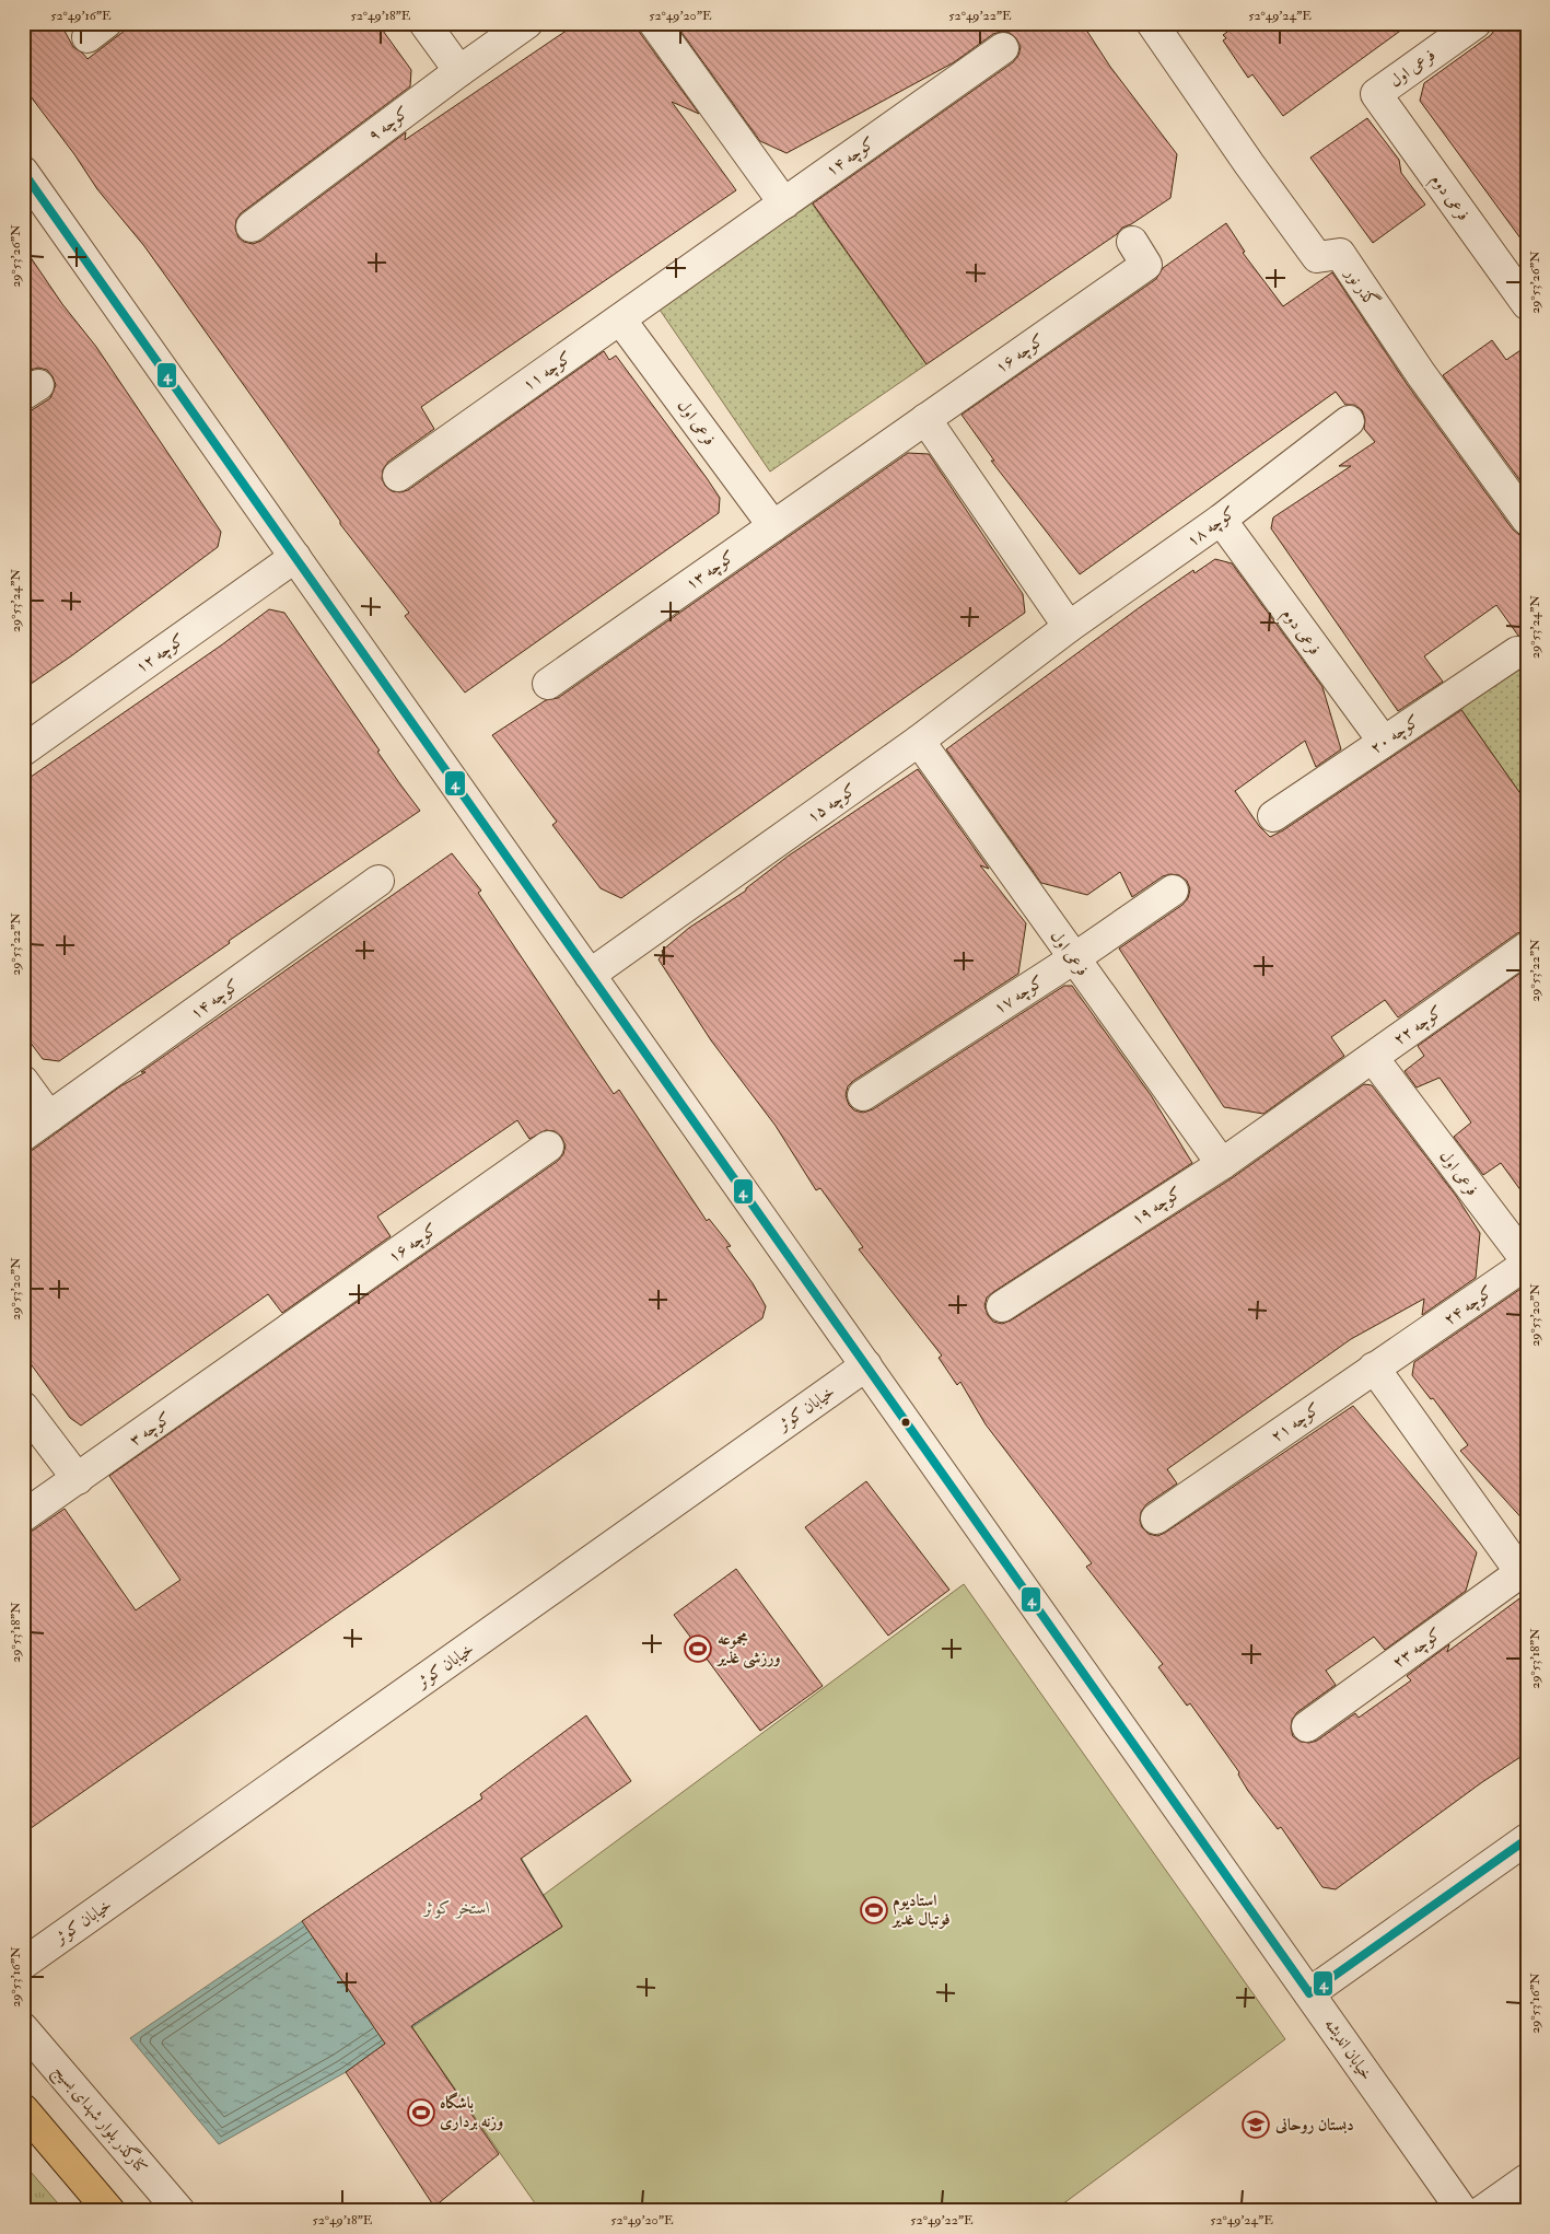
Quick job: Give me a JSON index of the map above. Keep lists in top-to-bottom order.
{
  "streets": {
    "street": [
      "فرعی اول",
      "کوچه ۹",
      "کوچه ۱۴",
      "فرعی دوم",
      "گذر نور",
      "کوچه ۱۶",
      "کوچه ۱۱",
      "کوچه ۱۸",
      "کوچه ۱۳",
      "کوچه ۱۲",
      "کوچه ۲۰",
      "کوچه ۱۵",
      "کوچه ۱۷",
      "کوچه ۲۲",
      "کوچه ۱۹",
      "کوچه ۲۴",
      "خیابان کوثر",
      "کوچه ۲۱",
      "کوچه ۳",
      "کوچه ۲۳",
      "خیابان اندیشه",
      "کنارگذر بلوار شهدای بسیج"
    ]
  },
  "crossings": [
    ["فرعی اول", "فرعی دوم"],
    ["فرعی اول", "کوچه ۱۱"],
    ["فرعی اول", "کوچه ۱۳"],
    ["فرعی اول", "کوچه ۱۵"],
    ["فرعی اول", "کوچه ۱۷"],
    ["فرعی اول", "کوچه ۲۲"],
    ["فرعی اول", "کوچه ۱۹"],
    ["فرعی اول", "کوچه ۲۴"],
    ["کوچه ۱۴", "کوچه ۱۱"],
    ["فرعی دوم", "کوچه ۱۸"],
    ["فرعی دوم", "کوچه ۲۰"],
    ["کوچه ۱۶", "کوچه ۱۳"],
    ["کوچه ۱۶", "کوچه ۳"],
    ["کوچه ۱۸", "کوچه ۱۵"],
    ["کوچه ۱۲", "خیابان اندیشه"],
    ["کوچه ۱۵", "خیابان اندیشه"],
    ["کوچه ۲۲", "کوچه ۱۹"],
    ["کوچه ۲۴", "کوچه ۲۱"],
    ["خیابان کوثر", "خیابان اندیشه"]
  ],
  "water": ["استخر کوثر"],
  "places": {
    "sports": ["مجموعه ورزشی غذیر", "استادیوم فوتبال غدیر", "باشگاه وزنه برداری"],
    "school or university": ["دبستان روحانی"]
  },
  "lines": ["transit line 4"],
  "coordinates": [
    "52°49'16\"E",
    "52°49'18\"E",
    "52°49'20\"E",
    "52°49'22\"E",
    "52°49'24\"E",
    "29°53'26\"N",
    "29°53'24\"N",
    "29°53'22\"N",
    "29°53'20\"N",
    "29°53'18\"N",
    "29°53'16\"N"
  ]
}
